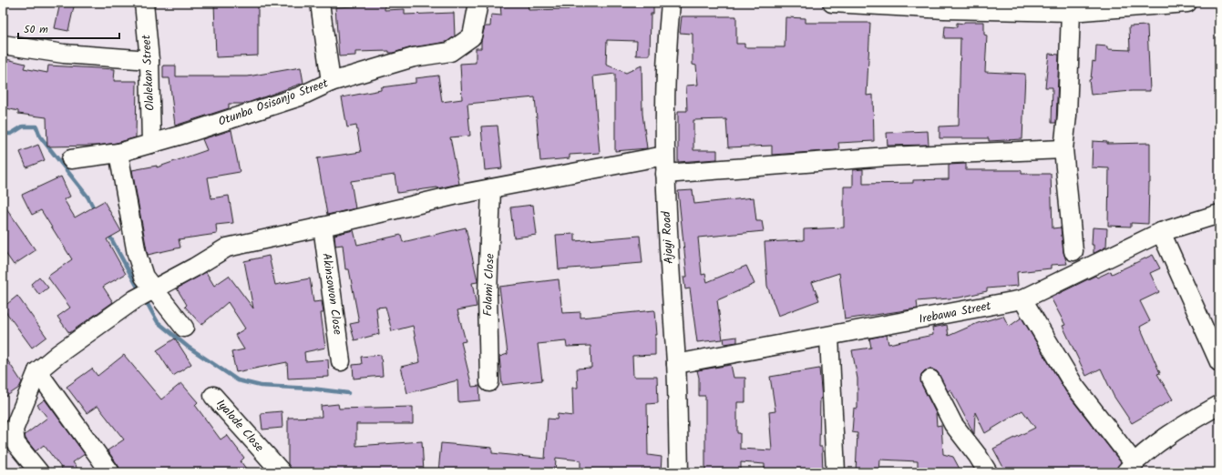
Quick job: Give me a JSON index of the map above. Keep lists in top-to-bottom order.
{
  "streets": {
    "street": [
      "Olalekan Street",
      "Otunba Osisanjo Street",
      "Ajayi Road",
      "Folami Close",
      "Akinsowon Close",
      "Irebawa Street",
      "Iyalode Close"
    ]
  },
  "crossings": [
    ["Olalekan Street", "Otunba Osisanjo Street"],
    ["Ajayi Road", "Irebawa Street"]
  ],
  "scale_bar": "50 m"
}
